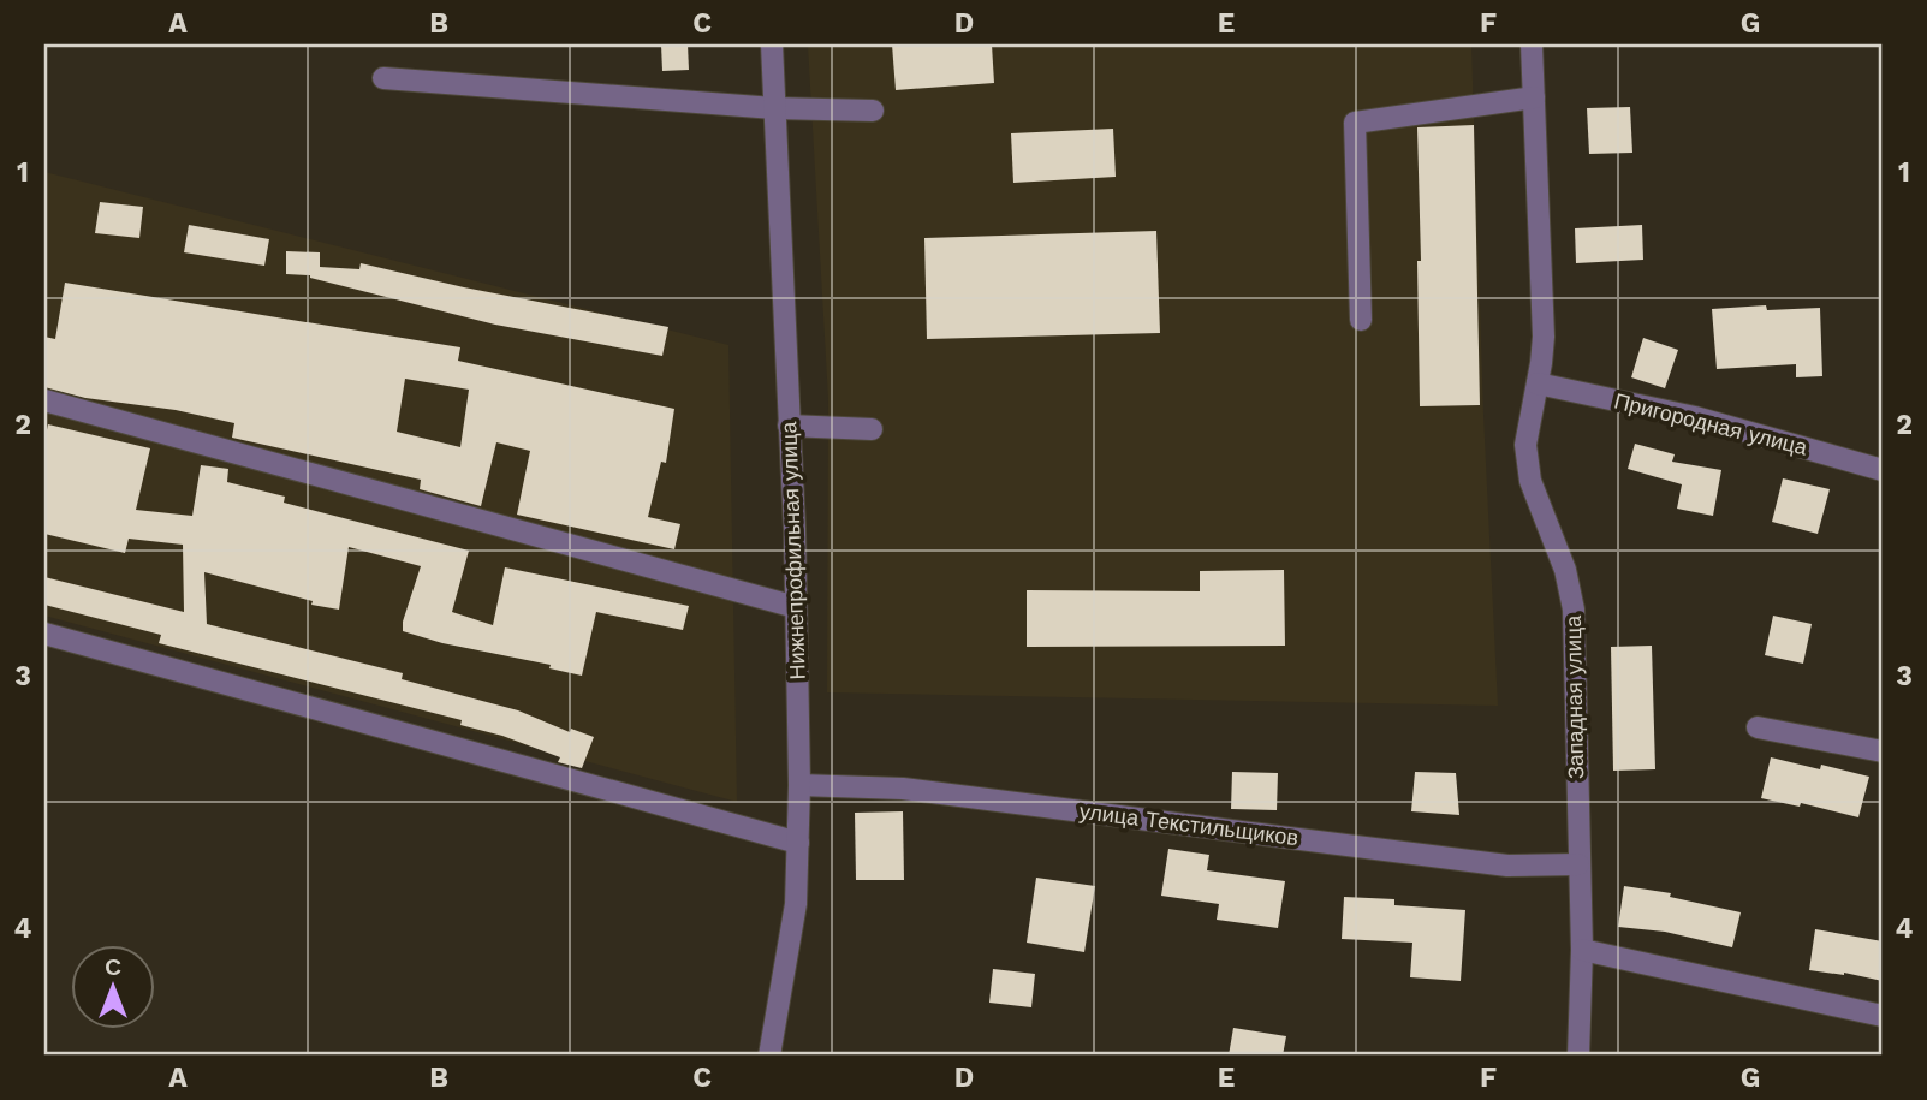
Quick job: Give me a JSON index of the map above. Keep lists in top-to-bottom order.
{
  "streets": {
    "street": [
      "Пригородная улица",
      "Нижнепрофильная улица",
      "Западная улица",
      "улица Текстильщиков"
    ]
  },
  "crossings": [
    ["Пригородная улица", "Западная улица"],
    ["Нижнепрофильная улица", "улица Текстильщиков"],
    ["Западная улица", "улица Текстильщиков"]
  ],
  "north": "top",
  "grid": {
    "columns": [
      "A",
      "B",
      "C",
      "D",
      "E",
      "F",
      "G"
    ],
    "rows": [
      "1",
      "2",
      "3",
      "4"
    ]
  }
}
